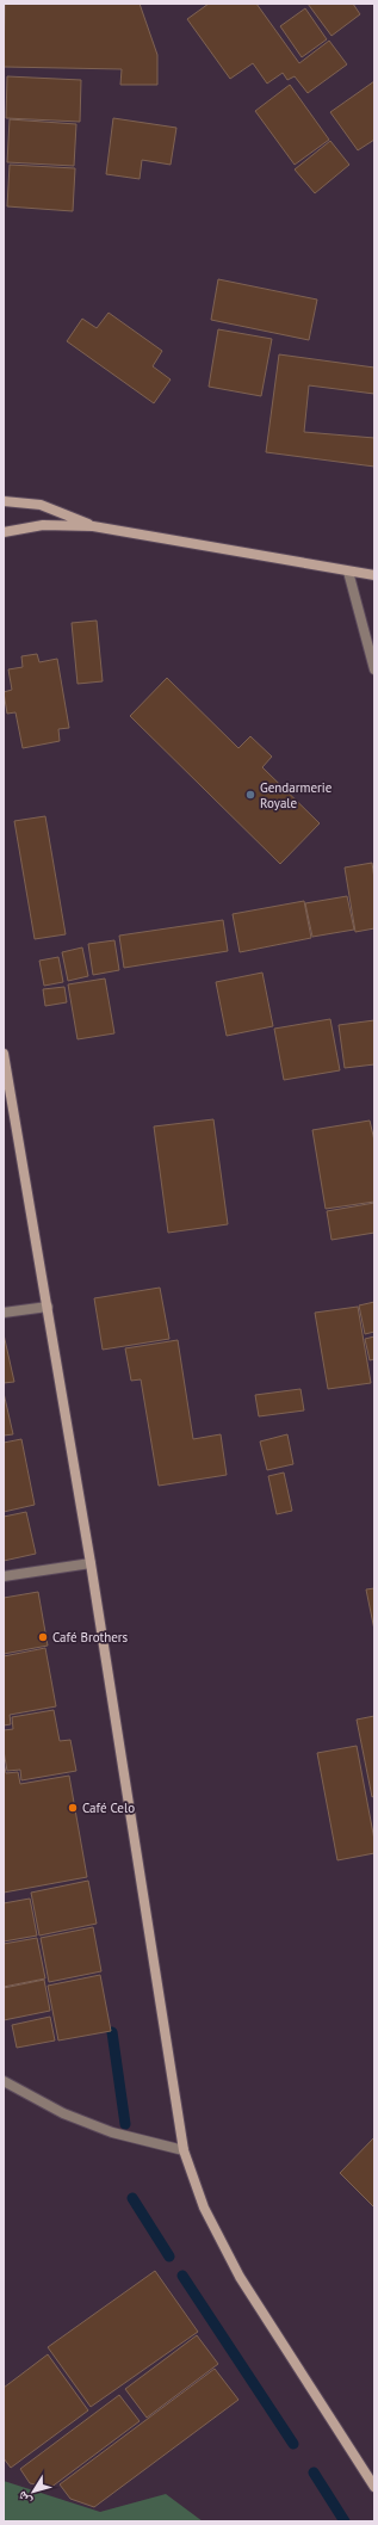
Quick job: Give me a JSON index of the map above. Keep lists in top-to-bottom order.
{
  "places": ["Gendarmerie Royale", "Café Brothers", "Café Celo"],
  "north": "bottom left"
}
